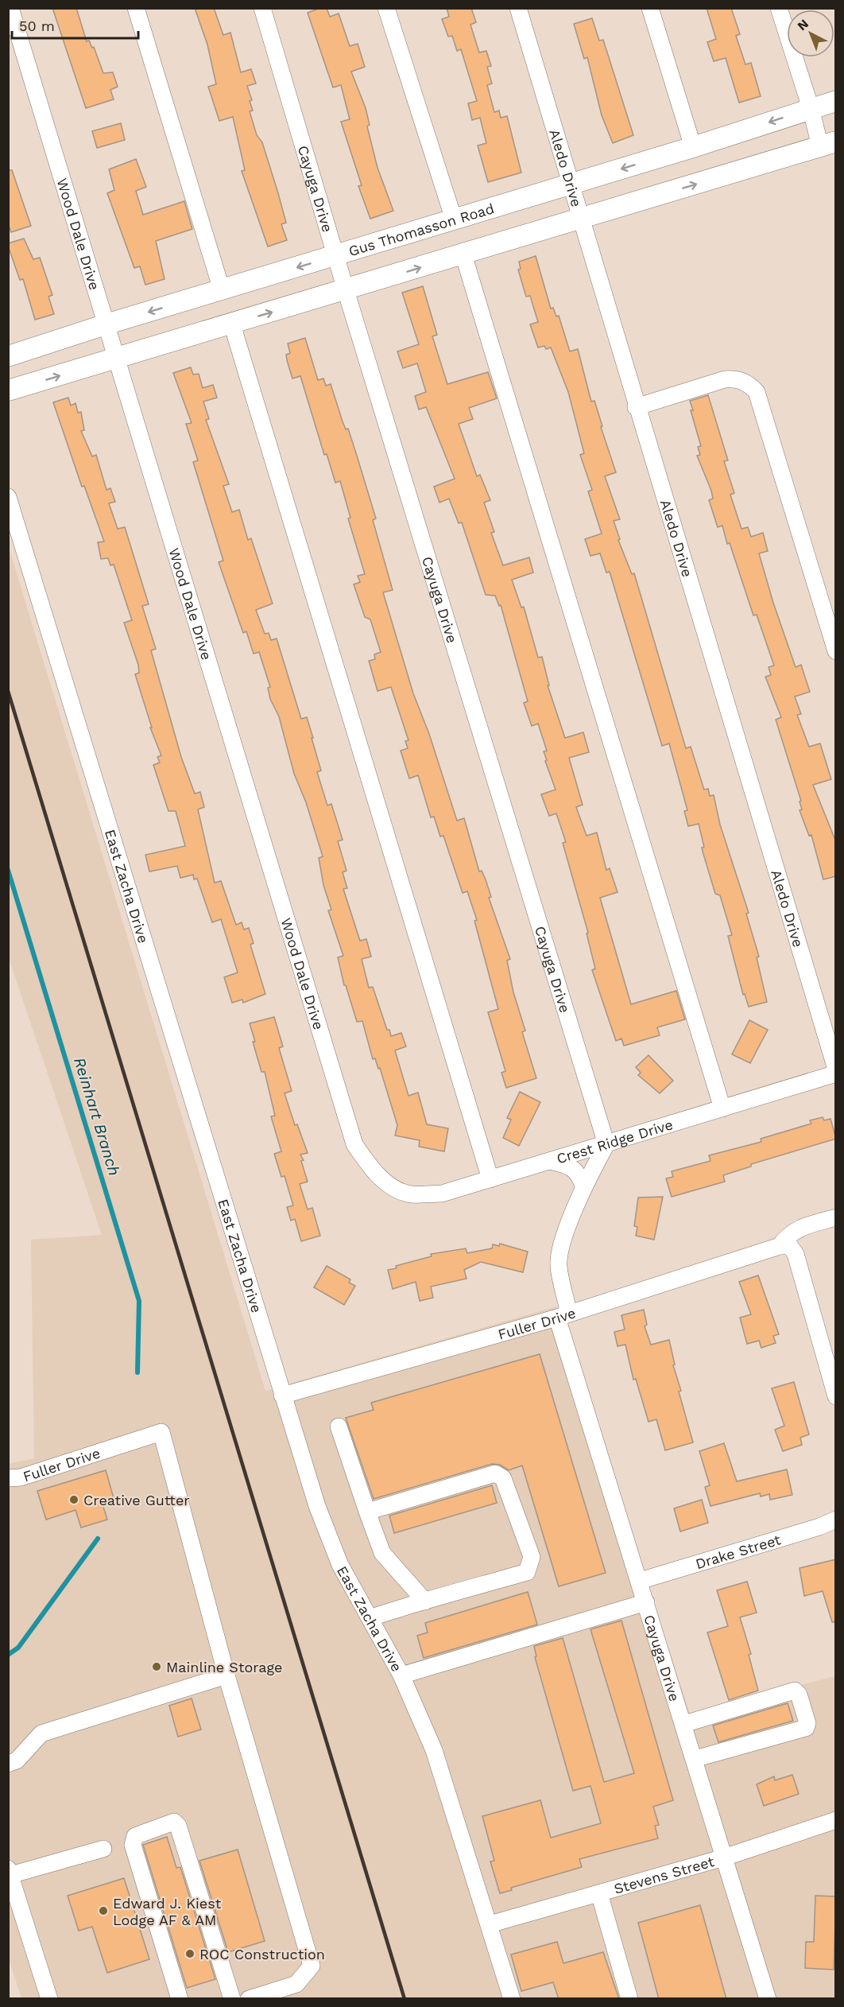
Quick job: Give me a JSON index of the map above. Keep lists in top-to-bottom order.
{
  "streets": {
    "main road": ["Gus Thomasson Road"],
    "street": [
      "Aledo Drive",
      "Cayuga Drive",
      "Wood Dale Drive",
      "East Zacha Drive",
      "Crest Ridge Drive",
      "Fuller Drive",
      "Drake Street",
      "Stevens Street"
    ]
  },
  "crossings": [
    ["Aledo Drive", "Gus Thomasson Road"],
    ["Cayuga Drive", "Gus Thomasson Road"],
    ["Cayuga Drive", "Crest Ridge Drive"],
    ["Cayuga Drive", "Fuller Drive"],
    ["Cayuga Drive", "Drake Street"],
    ["Cayuga Drive", "Stevens Street"],
    ["Gus Thomasson Road", "Wood Dale Drive"],
    ["Wood Dale Drive", "Crest Ridge Drive"],
    ["East Zacha Drive", "Fuller Drive"],
    ["East Zacha Drive", "Stevens Street"]
  ],
  "water": ["Reinhart Branch"],
  "places": [
    "Creative Gutter",
    "Mainline Storage",
    "Edward J. Kiest Lodge AF & AM",
    "ROC Construction"
  ],
  "scale_bar": "50 m",
  "north": "top left"
}
